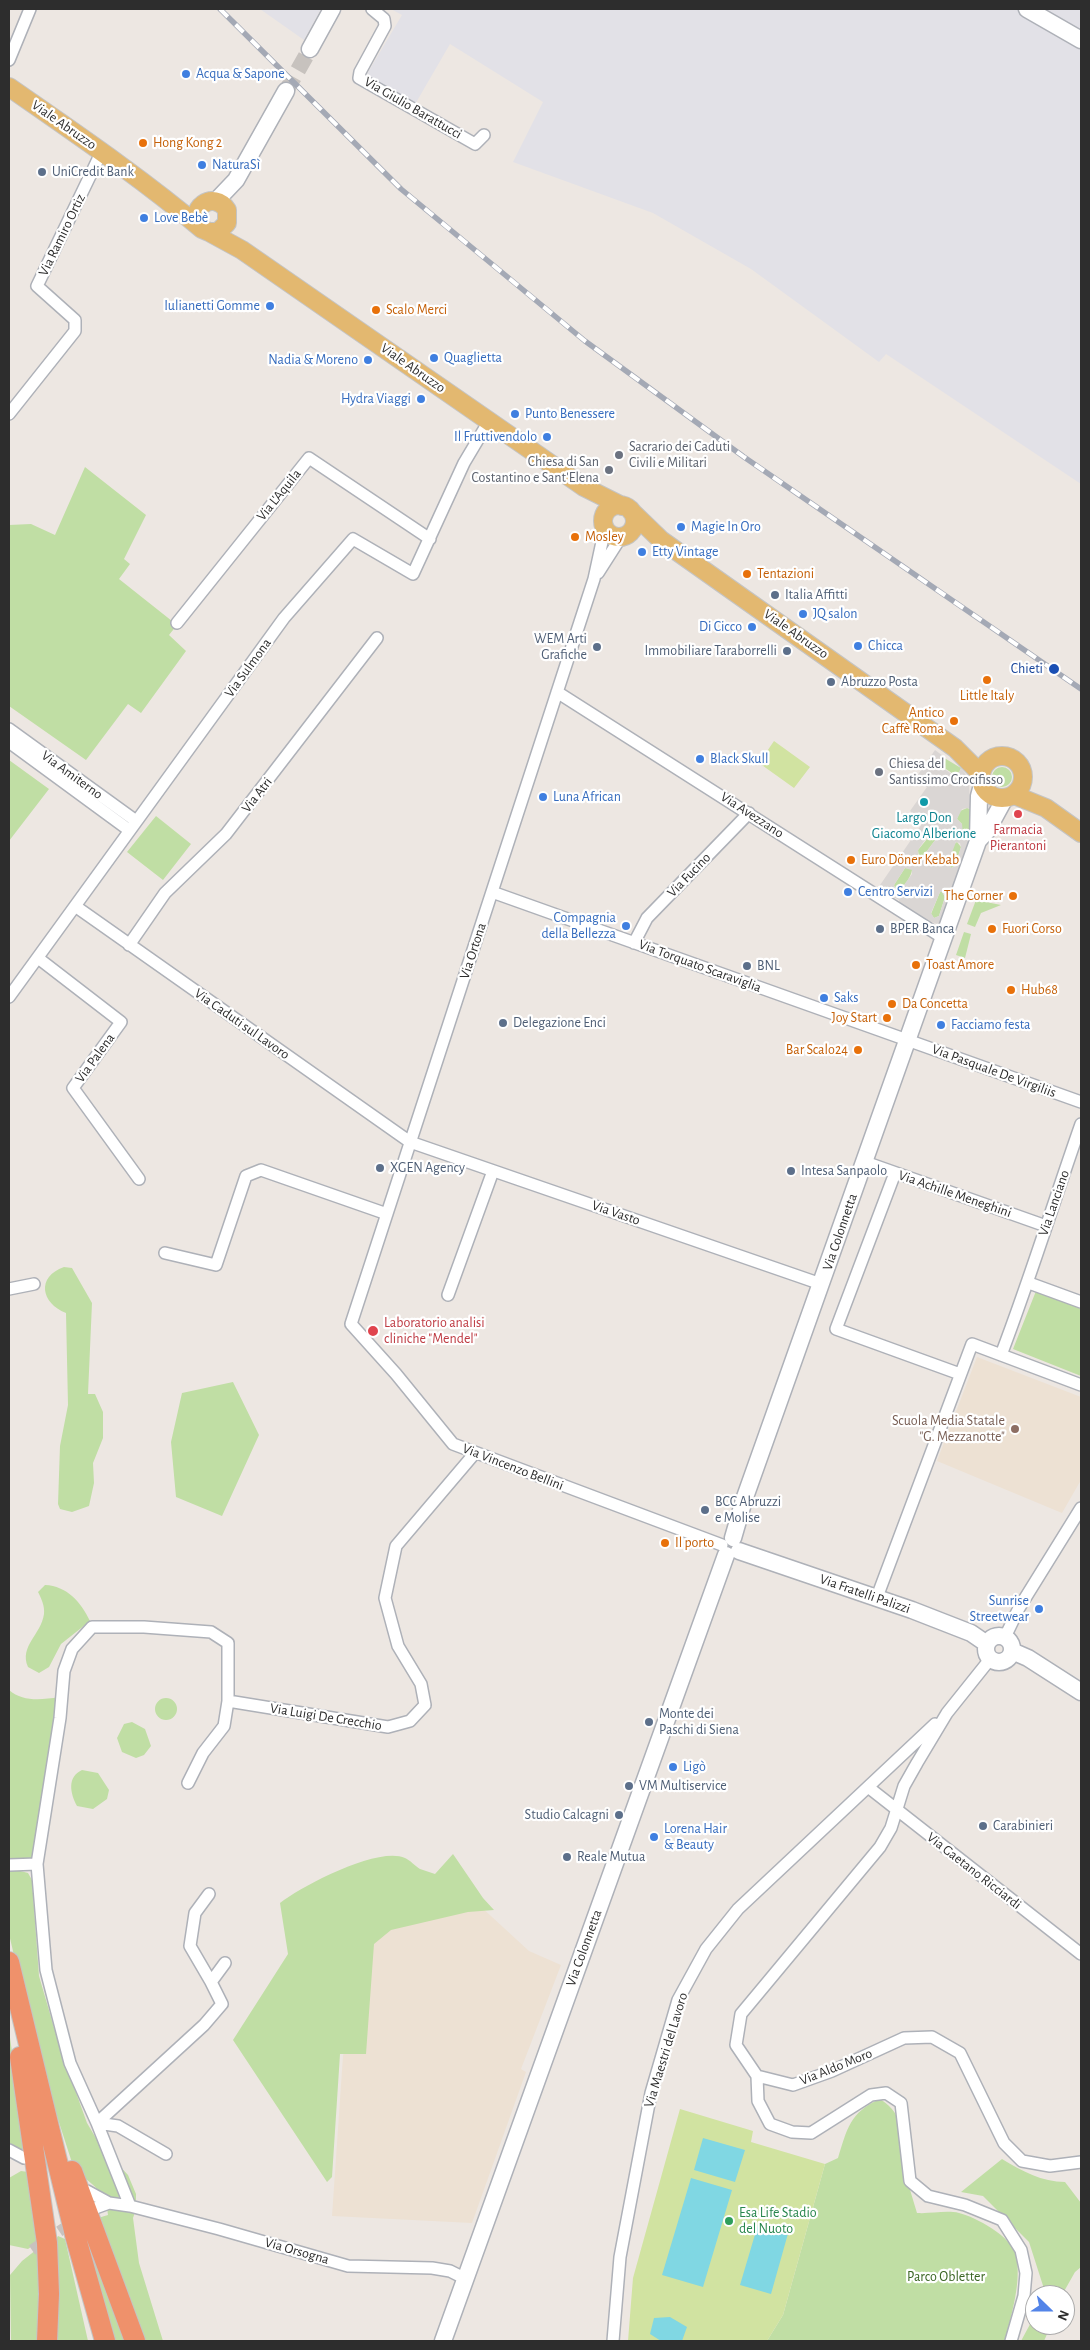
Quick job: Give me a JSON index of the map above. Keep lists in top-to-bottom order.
{
  "streets": {
    "main road": ["Viale Abruzzo", "Via Colonnetta", "Via Fratelli Palizzi"],
    "street": [
      "Via Giulio Barattucci",
      "Via Ramiro Ortiz",
      "Via L'Aquila",
      "Via Sulmona",
      "Via Amiterno",
      "Via Atri",
      "Via Avezzano",
      "Via Fucino",
      "Via Ortona",
      "Via Torquato Scaraviglia",
      "Via Caduti sul Lavoro",
      "Via Palena",
      "Via Pasquale De Virgiliis",
      "Via Achille Meneghini",
      "Via Lanciano",
      "Via Vasto",
      "Via Vincenzo Bellini",
      "Via Luigi De Crecchio",
      "Via Gaetano Ricciardi",
      "Via Maestri del Lavoro",
      "Via Aldo Moro",
      "Via Orsogna"
    ]
  },
  "crossings": [
    ["Viale Abruzzo", "Via Ramiro Ortiz"],
    ["Viale Abruzzo", "Via Sulmona"],
    ["Viale Abruzzo", "Via Ortona"],
    ["Via L'Aquila", "Via Sulmona"],
    ["Via Sulmona", "Via Amiterno"],
    ["Via Sulmona", "Via Caduti sul Lavoro"],
    ["Via Sulmona", "Via Palena"],
    ["Via Atri", "Via Caduti sul Lavoro"],
    ["Via Avezzano", "Via Fucino"],
    ["Via Avezzano", "Via Ortona"],
    ["Via Avezzano", "Via Colonnetta"],
    ["Via Fucino", "Via Torquato Scaraviglia"],
    ["Via Ortona", "Via Torquato Scaraviglia"],
    ["Via Ortona", "Via Caduti sul Lavoro"],
    ["Via Ortona", "Via Vasto"],
    ["Via Ortona", "Via Vincenzo Bellini"],
    ["Via Torquato Scaraviglia", "Via Pasquale De Virgiliis"],
    ["Via Torquato Scaraviglia", "Via Colonnetta"],
    ["Via Caduti sul Lavoro", "Via Vasto"],
    ["Via Pasquale De Virgiliis", "Via Colonnetta"],
    ["Via Achille Meneghini", "Via Lanciano"],
    ["Via Achille Meneghini", "Via Colonnetta"],
    ["Via Vasto", "Via Colonnetta"],
    ["Via Colonnetta", "Via Vincenzo Bellini"],
    ["Via Colonnetta", "Via Fratelli Palizzi"],
    ["Via Colonnetta", "Via Orsogna"],
    ["Via Vincenzo Bellini", "Via Fratelli Palizzi"],
    ["Via Vincenzo Bellini", "Via Luigi De Crecchio"],
    ["Via Fratelli Palizzi", "Via Maestri del Lavoro"],
    ["Via Gaetano Ricciardi", "Via Maestri del Lavoro"]
  ],
  "parks": ["Parco Obletter"],
  "places": [
    "Acqua & Sapone",
    "Hong Kong 2",
    "NaturaSì",
    "UniCredit Bank",
    "Love Bebè",
    "Iulianetti Gomme",
    "Scalo Merci",
    "Quaglietta",
    "Nadia & Moreno",
    "Hydra Viaggi",
    "Punto Benessere",
    "Il Fruttivendolo",
    "Sacrario dei Caduti Civili e Militari",
    "Chiesa di San Costantino e Sant'Elena",
    "Magie In Oro",
    "Mosley",
    "Etty Vintage",
    "Tentazioni",
    "Italia Affitti",
    "JQ salon",
    "Di Cicco",
    "Chicca",
    "WEM Arti Grafiche",
    "Immobiliare Taraborrelli",
    "Chieti",
    "Little Italy",
    "Abruzzo Posta",
    "Antico Caffè Roma",
    "Black Skull",
    "Chiesa del Santissimo Crocifisso",
    "Luna African",
    "Largo Don Giacomo Alberione",
    "Farmacia Pierantoni",
    "Euro Döner Kebab",
    "Centro Servizi",
    "The Corner",
    "Compagnia della Bellezza",
    "BPER Banca",
    "Fuori Corso",
    "Toast Amore",
    "BNL",
    "Hub68",
    "Saks",
    "Da Concetta",
    "Joy Start",
    "Delegazione Enci",
    "Facciamo festa",
    "Bar Scalo24",
    "XGEN Agency",
    "Intesa Sanpaolo",
    "Laboratorio analisi cliniche \"Mendel\"",
    "Scuola Media Statale \"G. Mezzanotte\"",
    "BCC Abruzzi e Molise",
    "Il porto",
    "Sunrise Streetwear",
    "Monte dei Paschi di Siena",
    "Ligò",
    "VM Multiservice",
    "Studio Calcagni",
    "Carabinieri",
    "Lorena Hair & Beauty",
    "Reale Mutua",
    "Esa Life Stadio del Nuoto"
  ],
  "north": "right"
}
